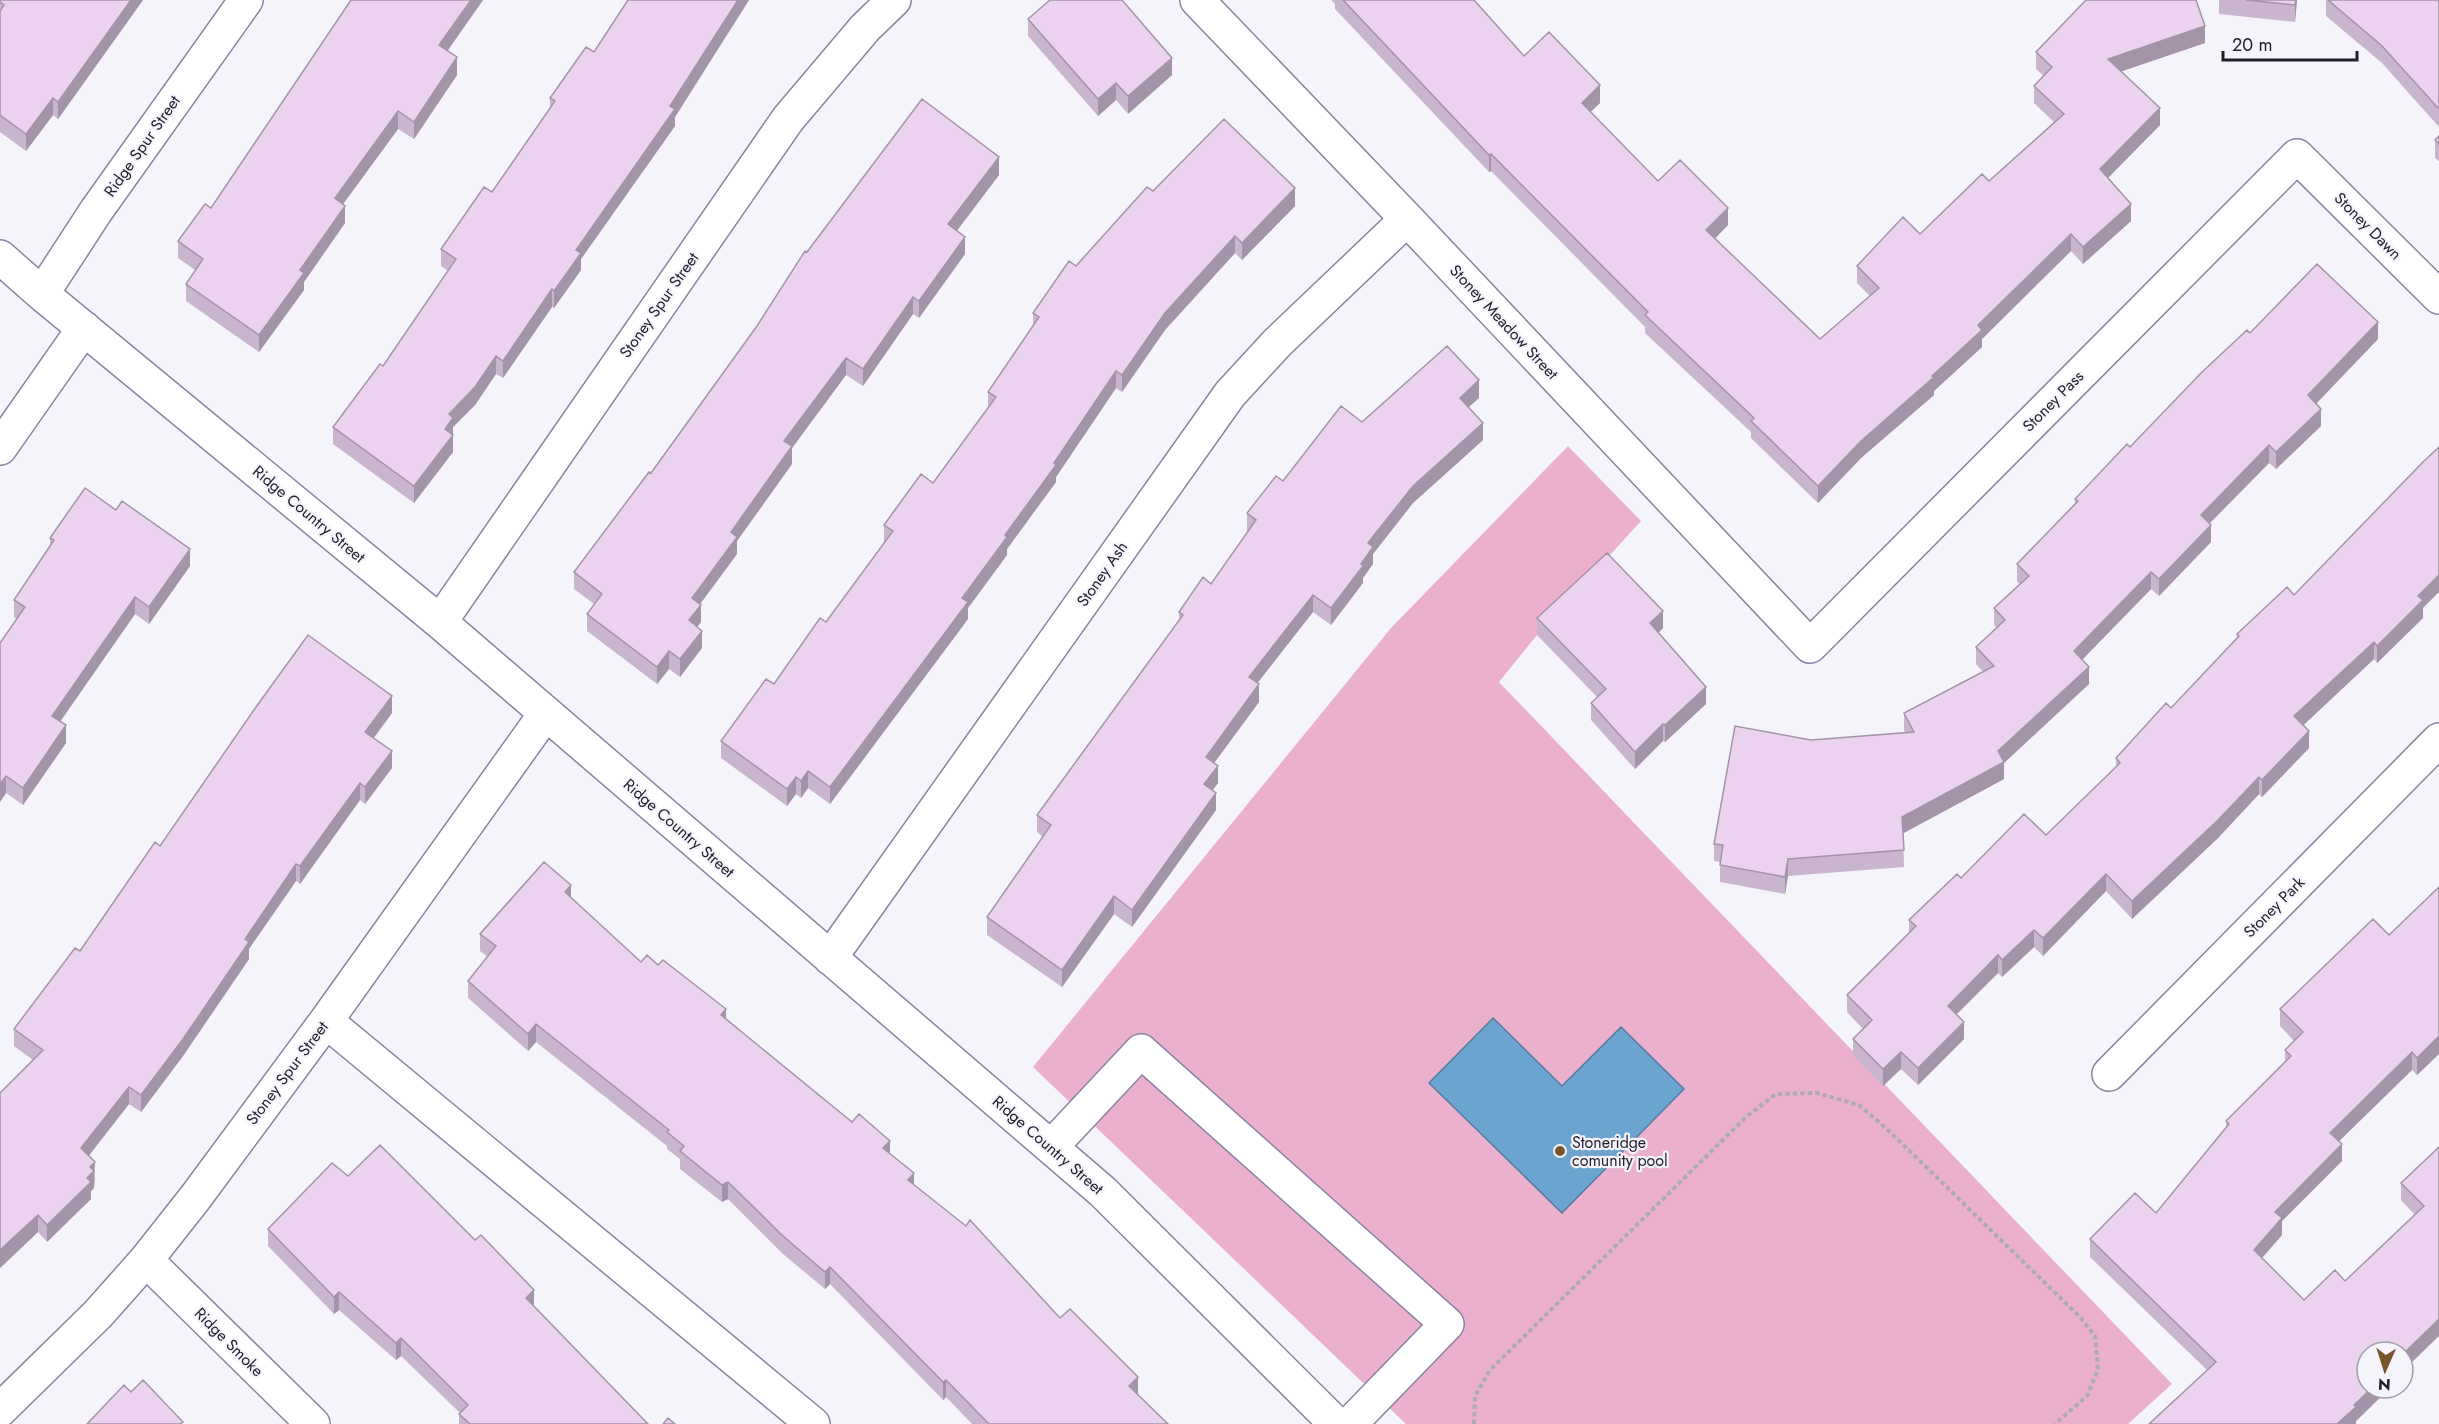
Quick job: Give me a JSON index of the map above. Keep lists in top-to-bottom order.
{
  "streets": {
    "street": [
      "Ridge Spur Street",
      "Stoney Dawn",
      "Stoney Spur Street",
      "Stoney Meadow Street",
      "Stoney Pass",
      "Ridge Country Street",
      "Stoney Ash",
      "Stoney Park",
      "Ridge Smoke"
    ]
  },
  "crossings": [
    ["Ridge Spur Street", "Ridge Country Street"],
    ["Stoney Dawn", "Stoney Pass"],
    ["Stoney Spur Street", "Ridge Country Street"],
    ["Stoney Spur Street", "Ridge Smoke"],
    ["Stoney Meadow Street", "Stoney Pass"],
    ["Stoney Meadow Street", "Stoney Ash"],
    ["Ridge Country Street", "Stoney Ash"]
  ],
  "places": ["Stoneridge comunity pool"],
  "scale_bar": "20 m",
  "north": "bottom"
}
